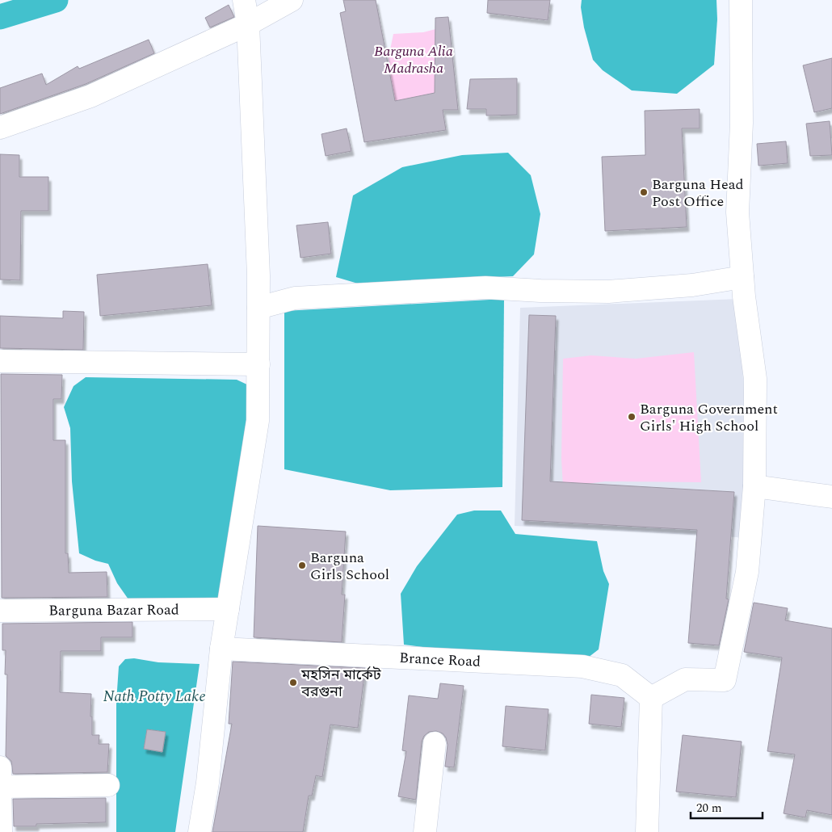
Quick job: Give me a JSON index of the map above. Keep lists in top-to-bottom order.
{
  "streets": {
    "street": ["Barguna Bazar Road", "Brance Road"]
  },
  "water": ["Nath Potty Lake"],
  "parks": ["Barguna Alia Madrasha"],
  "places": [
    "Barguna Head Post Office",
    "Barguna Government Girls' High School",
    "Barguna Girls School",
    "মহসিন মার্কেট বরগুনা"
  ],
  "scale_bar": "20 m"
}
